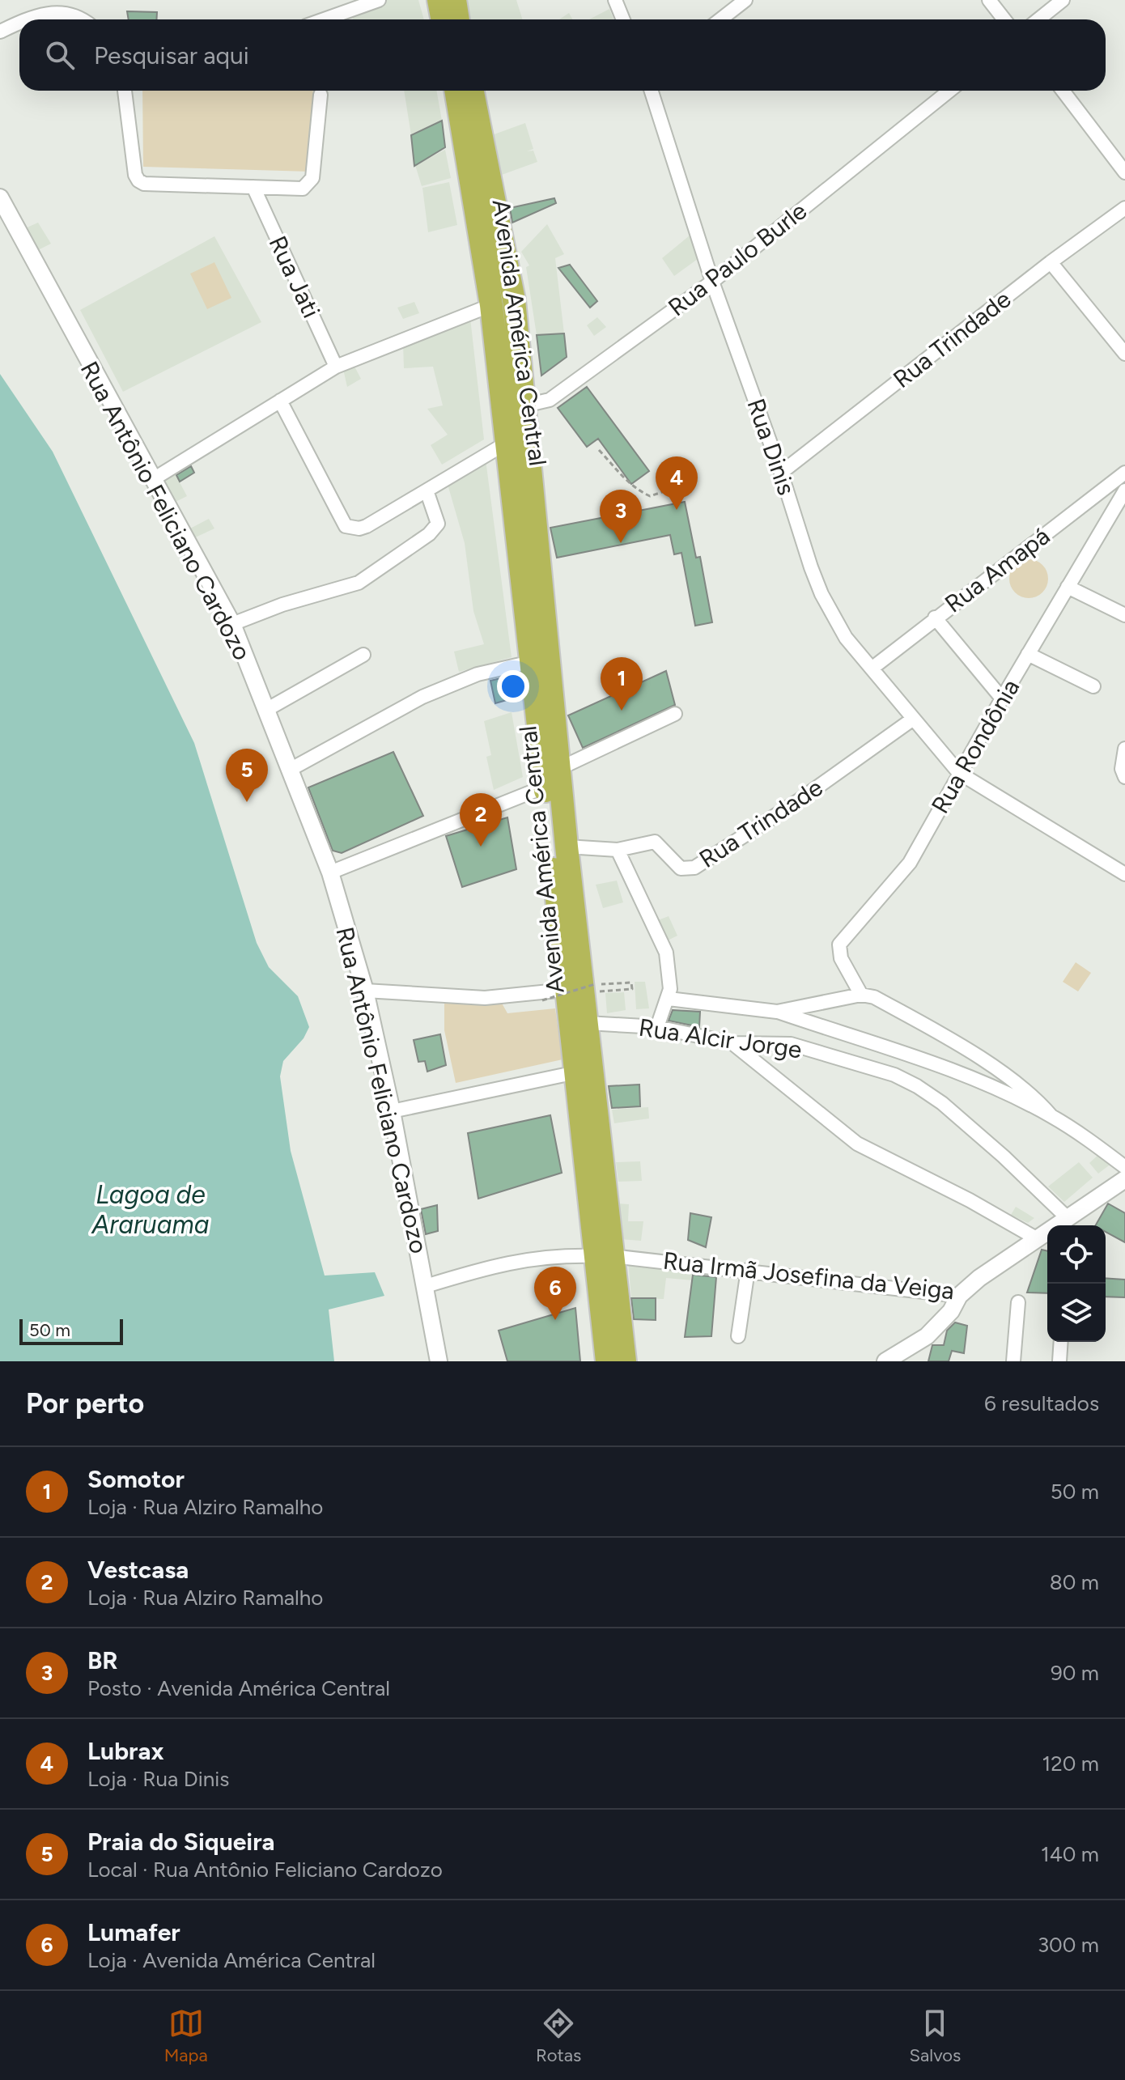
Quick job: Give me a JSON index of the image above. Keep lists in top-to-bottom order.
{
  "streets": {
    "highway": ["Avenida América Central"],
    "street": [
      "Rua Paulo Burle",
      "Rua Jati",
      "Rua Trindade",
      "Rua Dinis",
      "Rua Antônio Feliciano Cardozo",
      "Rua Amapá",
      "Rua Rondônia",
      "Rua Alcir Jorge",
      "Rua Irmã Josefina da Veiga"
    ]
  },
  "crossings": [
    ["Rua Paulo Burle", "Avenida América Central"],
    ["Rua Paulo Burle", "Rua Dinis"],
    ["Avenida América Central", "Rua Trindade"],
    ["Avenida América Central", "Rua Alcir Jorge"],
    ["Avenida América Central", "Rua Irmã Josefina da Veiga"],
    ["Rua Trindade", "Rua Dinis"],
    ["Rua Dinis", "Rua Amapá"],
    ["Rua Dinis", "Rua Rondônia"],
    ["Rua Antônio Feliciano Cardozo", "Rua Irmã Josefina da Veiga"],
    ["Rua Alcir Jorge", "Rua Irmã Josefina da Veiga"]
  ],
  "water": ["Lagoa de Araruama"],
  "scale_bar": "50 m",
  "page": {
    "search": "Pesquisar aqui",
    "pins": [
      "4",
      "3",
      "1",
      "5",
      "2",
      "6"
    ],
    "scale": "50 m",
    "heading": ["Por perto", "6 resultados"],
    "list": [
      {
        "mark": "1",
        "name": "Somotor",
        "note": "Loja · Rua Alziro Ramalho",
        "value": "50 m"
      },
      {
        "mark": "2",
        "name": "Vestcasa",
        "note": "Loja · Rua Alziro Ramalho",
        "value": "80 m"
      },
      {
        "mark": "3",
        "name": "BR",
        "note": "Posto · Avenida América Central",
        "value": "90 m"
      },
      {
        "mark": "4",
        "name": "Lubrax",
        "note": "Loja · Rua Dinis",
        "value": "120 m"
      },
      {
        "mark": "5",
        "name": "Praia do Siqueira",
        "note": "Local · Rua Antônio Feliciano Cardozo",
        "value": "140 m"
      },
      {
        "mark": "6",
        "name": "Lumafer",
        "note": "Loja · Avenida América Central",
        "value": "300 m"
      }
    ],
    "nav": ["Mapa", "Rotas", "Salvos"]
  }
}
